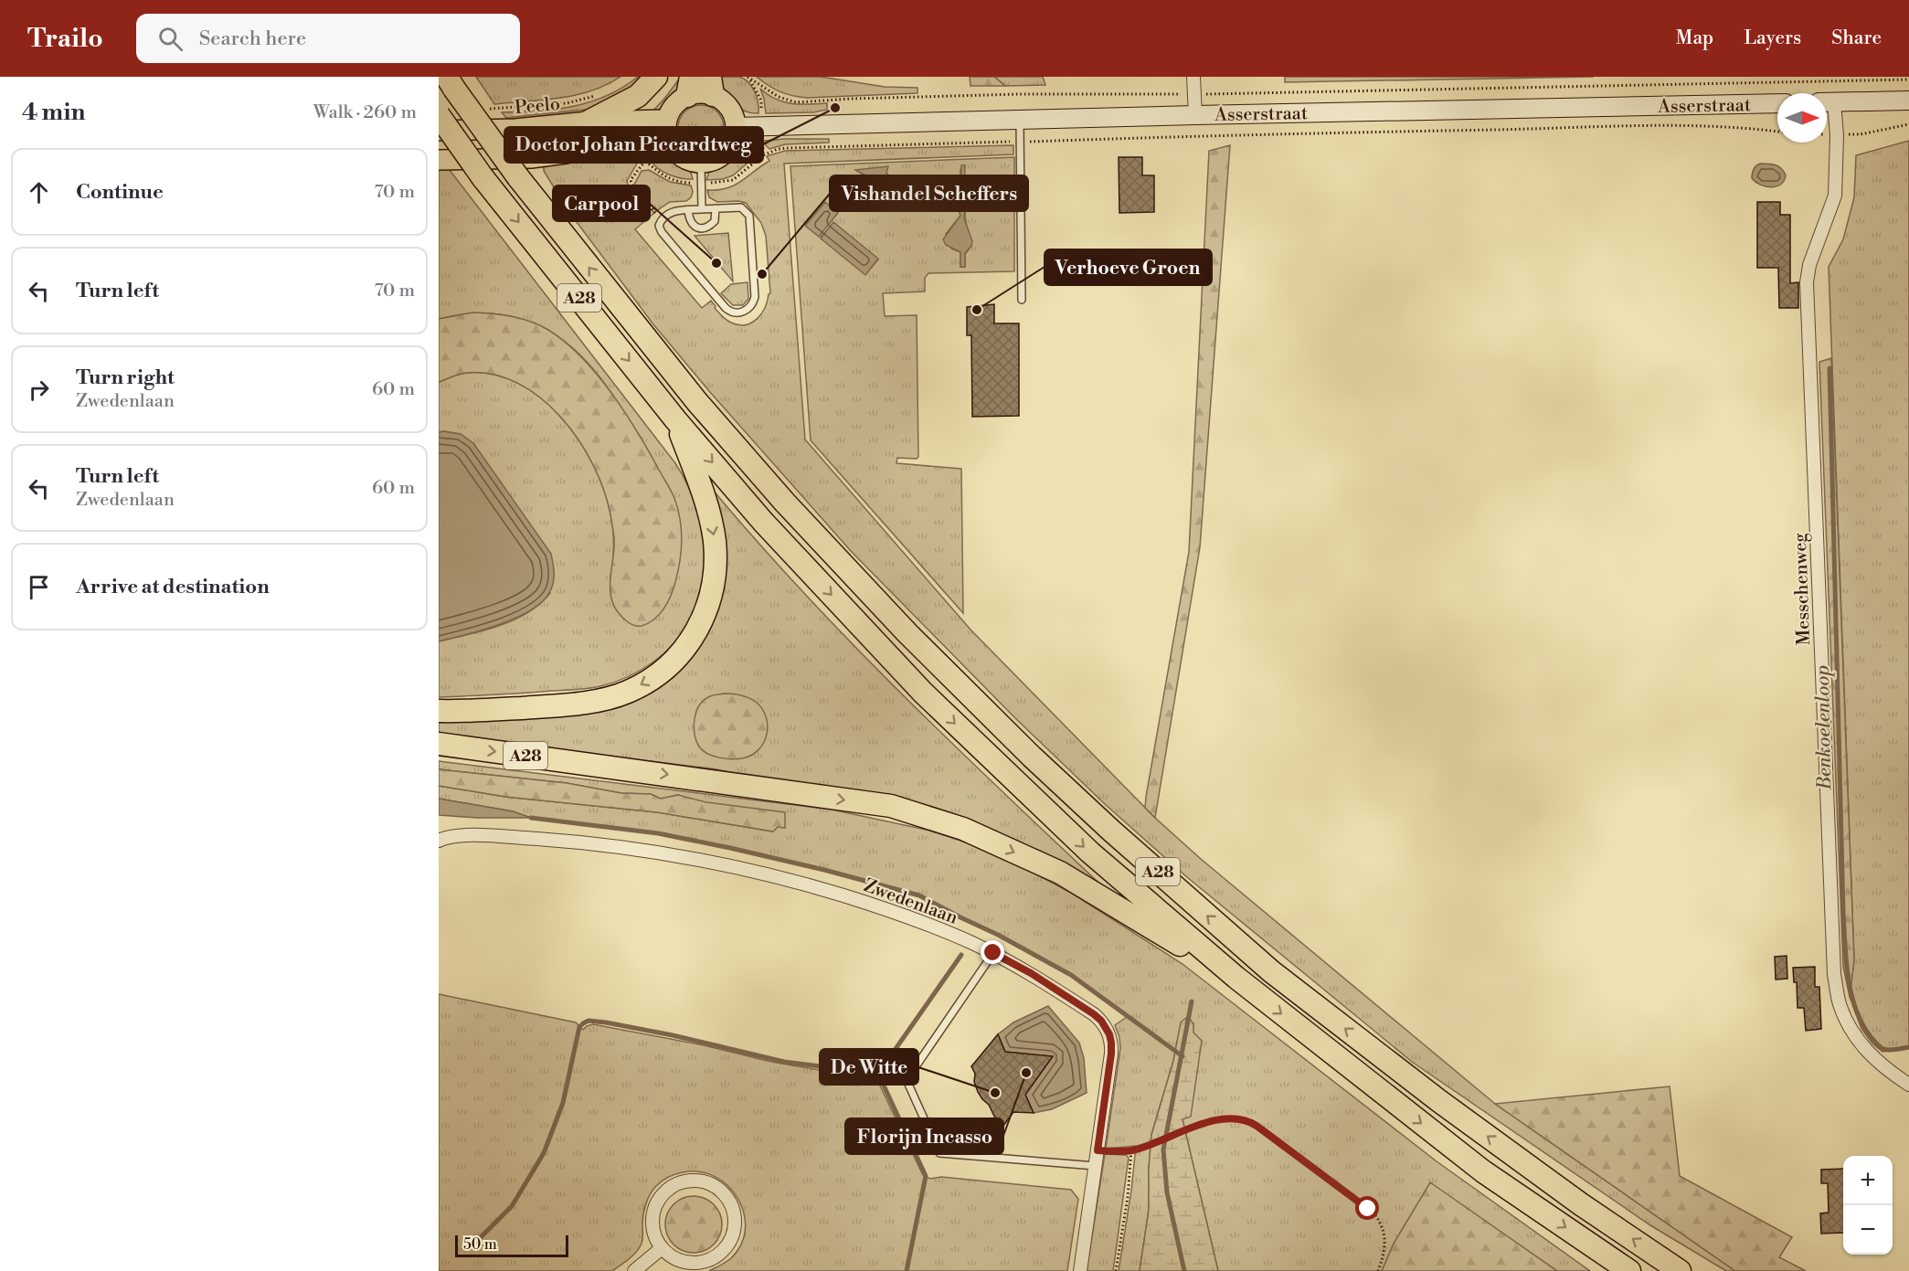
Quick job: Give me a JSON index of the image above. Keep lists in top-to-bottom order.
{
  "streets": {
    "highway": ["A28"],
    "main road": ["Peelo", "Asserstraat"],
    "street": ["Messchenweg", "Zwedenlaan"]
  },
  "crossings": [
    ["Peelo", "Asserstraat"]
  ],
  "water": ["Benkoelenloop"],
  "places": [
    "Doctor Johan Piccardtweg",
    "Carpool",
    "Vishandel Scheffers",
    "Verhoeve Groen",
    "Florijn Incasso",
    "De Witte"
  ],
  "scale_bar": "50 m",
  "north": "right",
  "page": {
    "header": "Trailo",
    "search": "Search here",
    "nav": ["Map", "Layers", "Share"],
    "heading": ["4 min", "Walk · 260 m"],
    "list": [
      ["Continue", "70 m"],
      ["Turn left", "70 m"],
      ["Turn right", "Zwedenlaan", "60 m"],
      ["Turn left", "Zwedenlaan", "60 m"],
      "Arrive at destination"
    ],
    "map_buttons": ["+", "−"],
    "scale": "50 m"
  }
}
